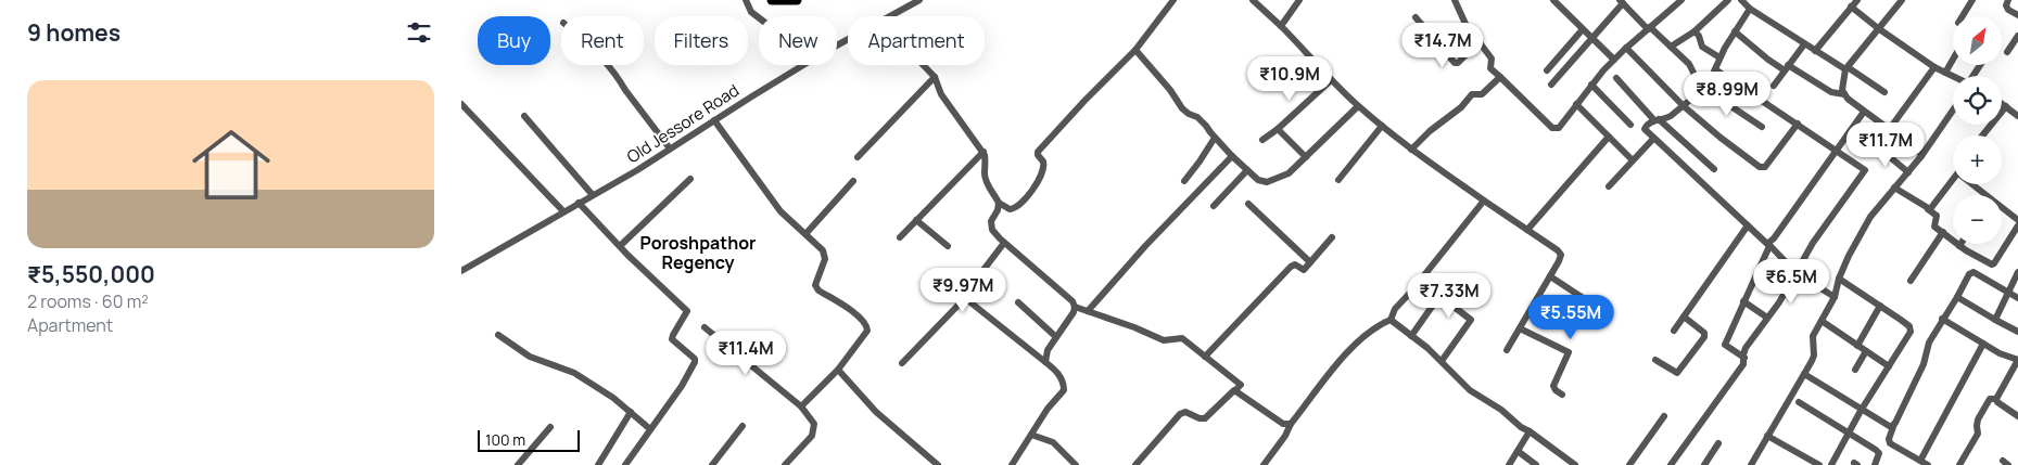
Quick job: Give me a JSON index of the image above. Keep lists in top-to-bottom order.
{
  "streets": {
    "street": ["Old Jessore Road"]
  },
  "districts": ["Poroshpathor Regency"],
  "scale_bar": "100 m",
  "north": "top right",
  "page": {
    "heading": "9 homes",
    "map_buttons": ["+", "−"],
    "chip": [
      "Buy",
      "Rent",
      "Filters",
      "New",
      "Apartment"
    ],
    "price": [
      "₹14.7M",
      "₹10.9M",
      "₹8.99M",
      "₹11.7M",
      "₹6.5M",
      "₹9.97M",
      "₹7.33M",
      "₹5.55M",
      "₹11.4M"
    ],
    "list": [
      {
        "name": "₹5,550,000",
        "note": "2 rooms · 60 m² · Apartment"
      }
    ],
    "scale": "100 m"
  }
}
